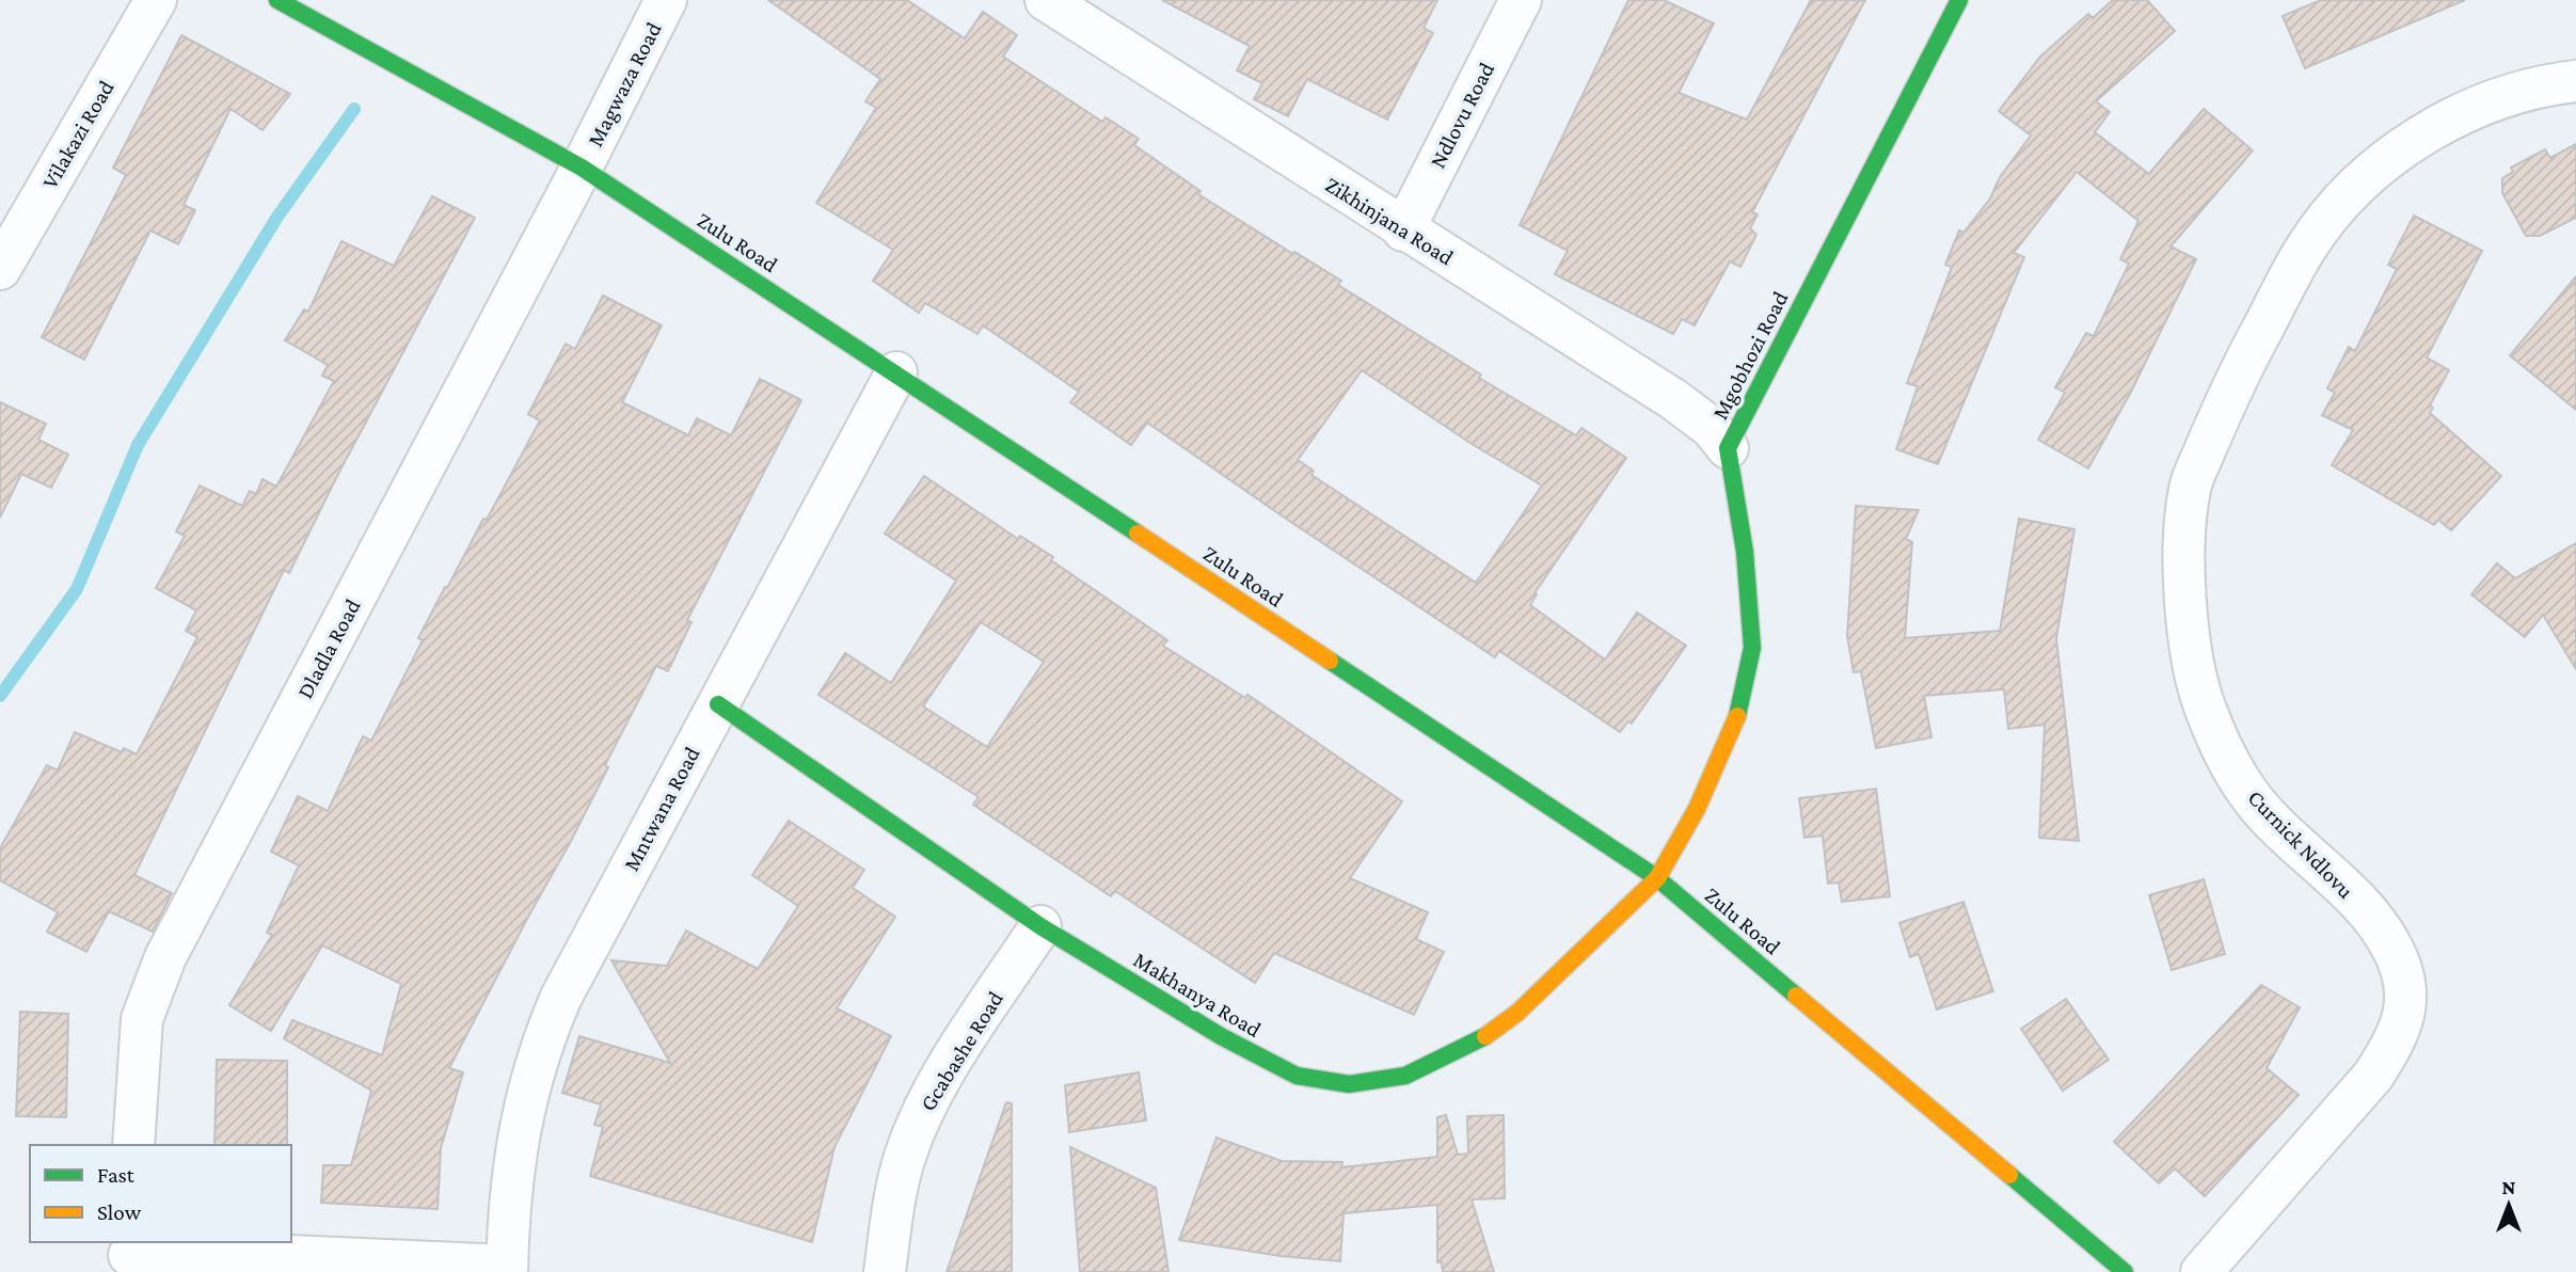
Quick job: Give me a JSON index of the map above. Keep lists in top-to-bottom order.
{
  "streets": {
    "street": [
      "Magwaza Road",
      "Ndlovu Road",
      "Vilakazi Road",
      "Zikhinjana Road",
      "Zulu Road",
      "Mgobhozi Road",
      "Dladla Road",
      "Mntwana Road",
      "Curnick Ndlovu",
      "Makhanya Road",
      "Gcabashe Road"
    ]
  },
  "crossings": [
    ["Magwaza Road", "Zulu Road"],
    ["Magwaza Road", "Dladla Road"],
    ["Ndlovu Road", "Zikhinjana Road"],
    ["Zikhinjana Road", "Mgobhozi Road"],
    ["Zulu Road", "Mgobhozi Road"],
    ["Zulu Road", "Dladla Road"],
    ["Zulu Road", "Mntwana Road"],
    ["Zulu Road", "Makhanya Road"],
    ["Mgobhozi Road", "Makhanya Road"],
    ["Mntwana Road", "Makhanya Road"],
    ["Makhanya Road", "Gcabashe Road"]
  ],
  "legend": ["Fast", "Slow"],
  "north": "top"
}
